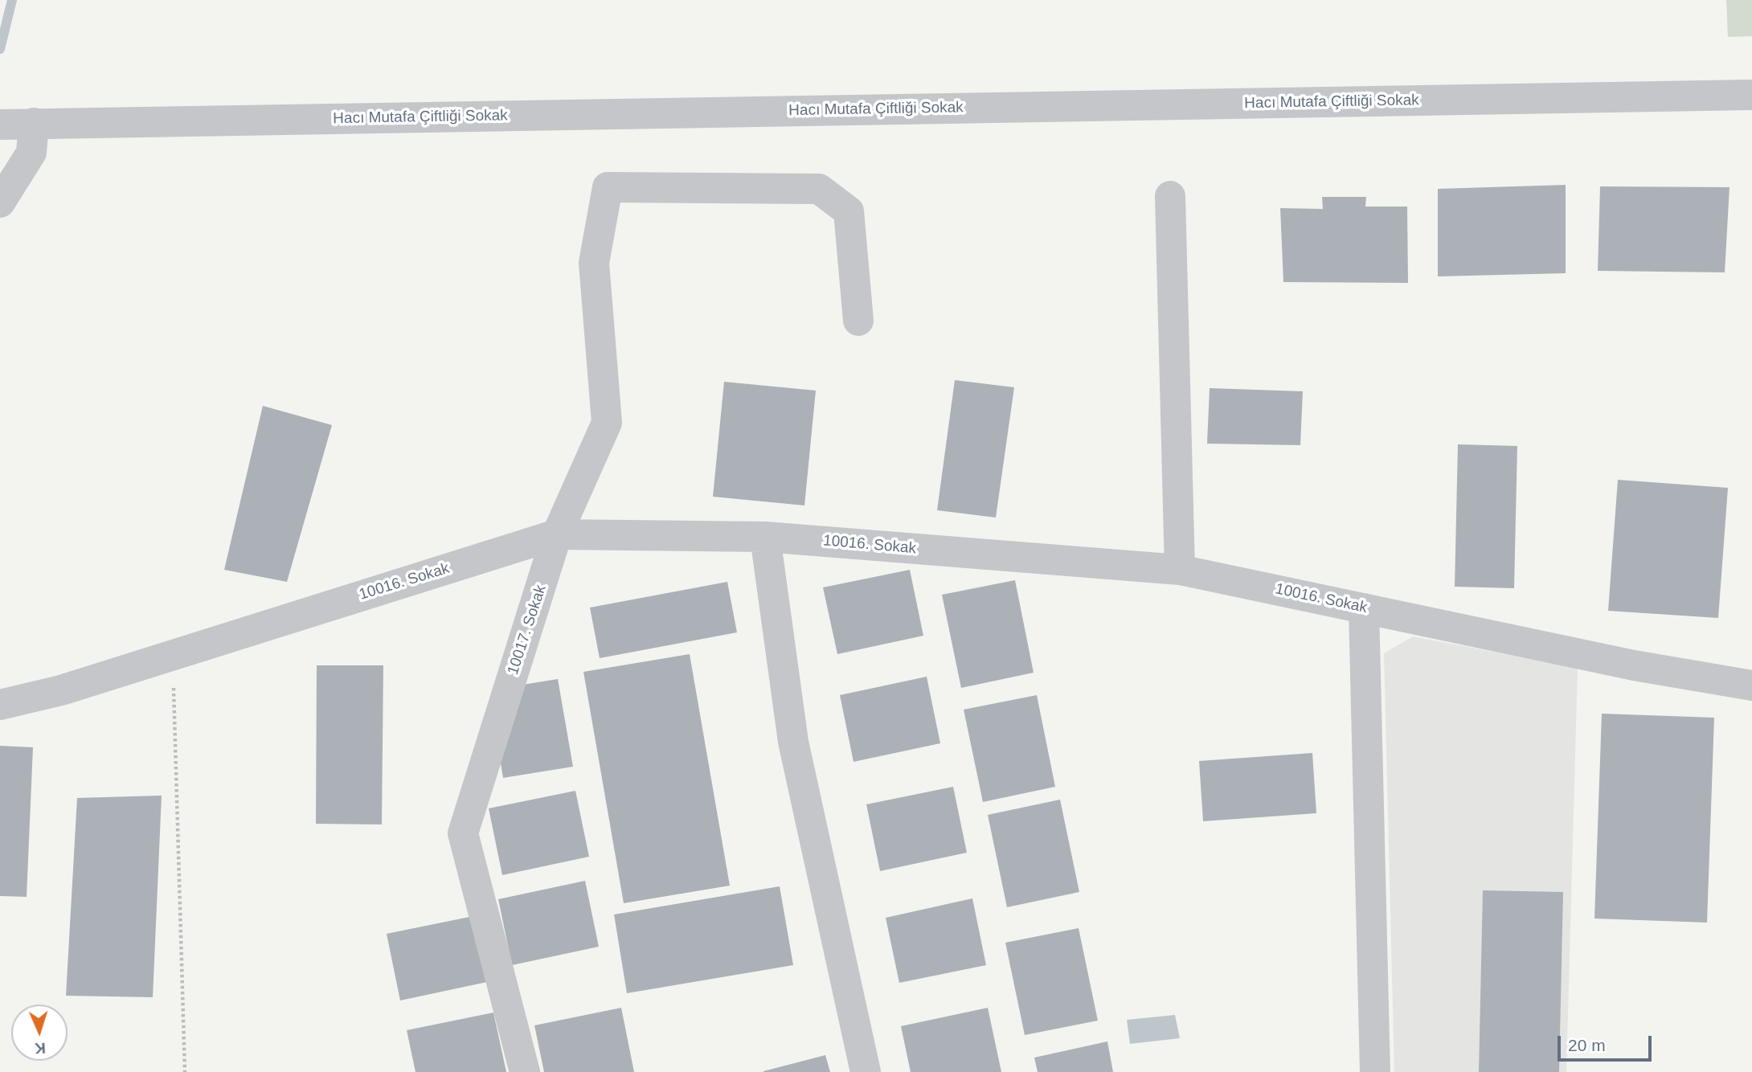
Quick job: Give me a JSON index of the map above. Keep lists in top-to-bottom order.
{
  "streets": {
    "street": ["Hacı Mutafa Çiftliği Sokak", "10016. Sokak", "10017. Sokak"]
  },
  "crossings": [
    ["10016. Sokak", "10017. Sokak"]
  ],
  "scale_bar": "20 m",
  "north": "bottom"
}
